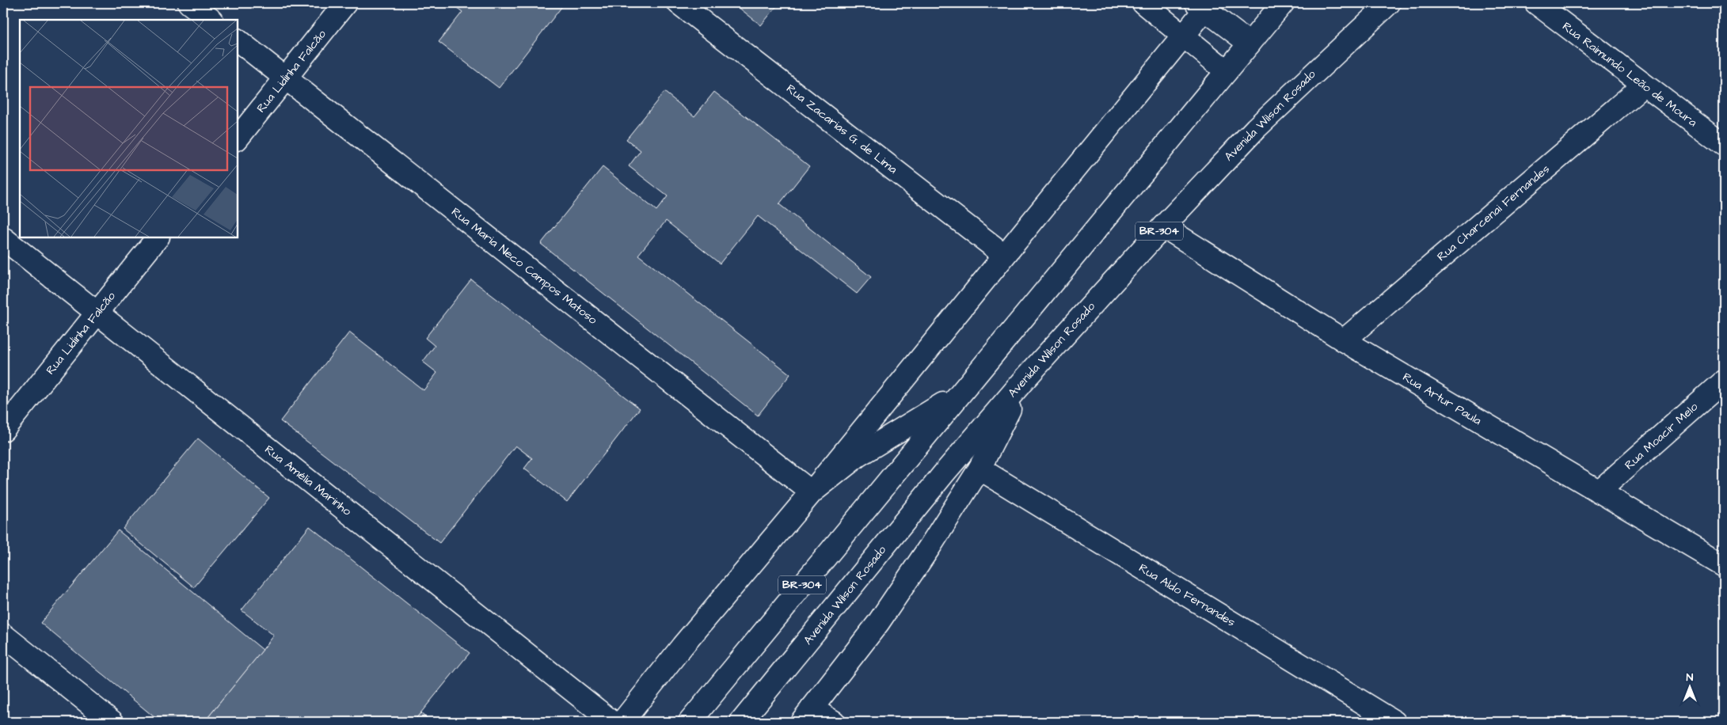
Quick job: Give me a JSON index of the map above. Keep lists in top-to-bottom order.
{
  "streets": {
    "main road": [
      "Rua Lidinha Falcão",
      "Rua Raimundo Leão de Moura",
      "Avenida Wilson Rosado",
      "Rua Zacarias G. de Lima",
      "Rua Charcenai Fernandes",
      "BR-304",
      "Rua Maria Neco Campos Matoso",
      "Rua Artur Paula",
      "Rua Moacir Melo",
      "Rua Amélia Marinho",
      "Rua Aldo Fernandes"
    ]
  },
  "crossings": [
    ["Rua Lidinha Falcão", "Rua Maria Neco Campos Matoso"],
    ["Rua Lidinha Falcão", "Rua Amélia Marinho"],
    ["Rua Raimundo Leão de Moura", "Rua Charcenai Fernandes"],
    ["Avenida Wilson Rosado", "Rua Artur Paula"],
    ["Rua Charcenai Fernandes", "Rua Artur Paula"],
    ["Rua Artur Paula", "Rua Moacir Melo"]
  ],
  "north": "top"
}
